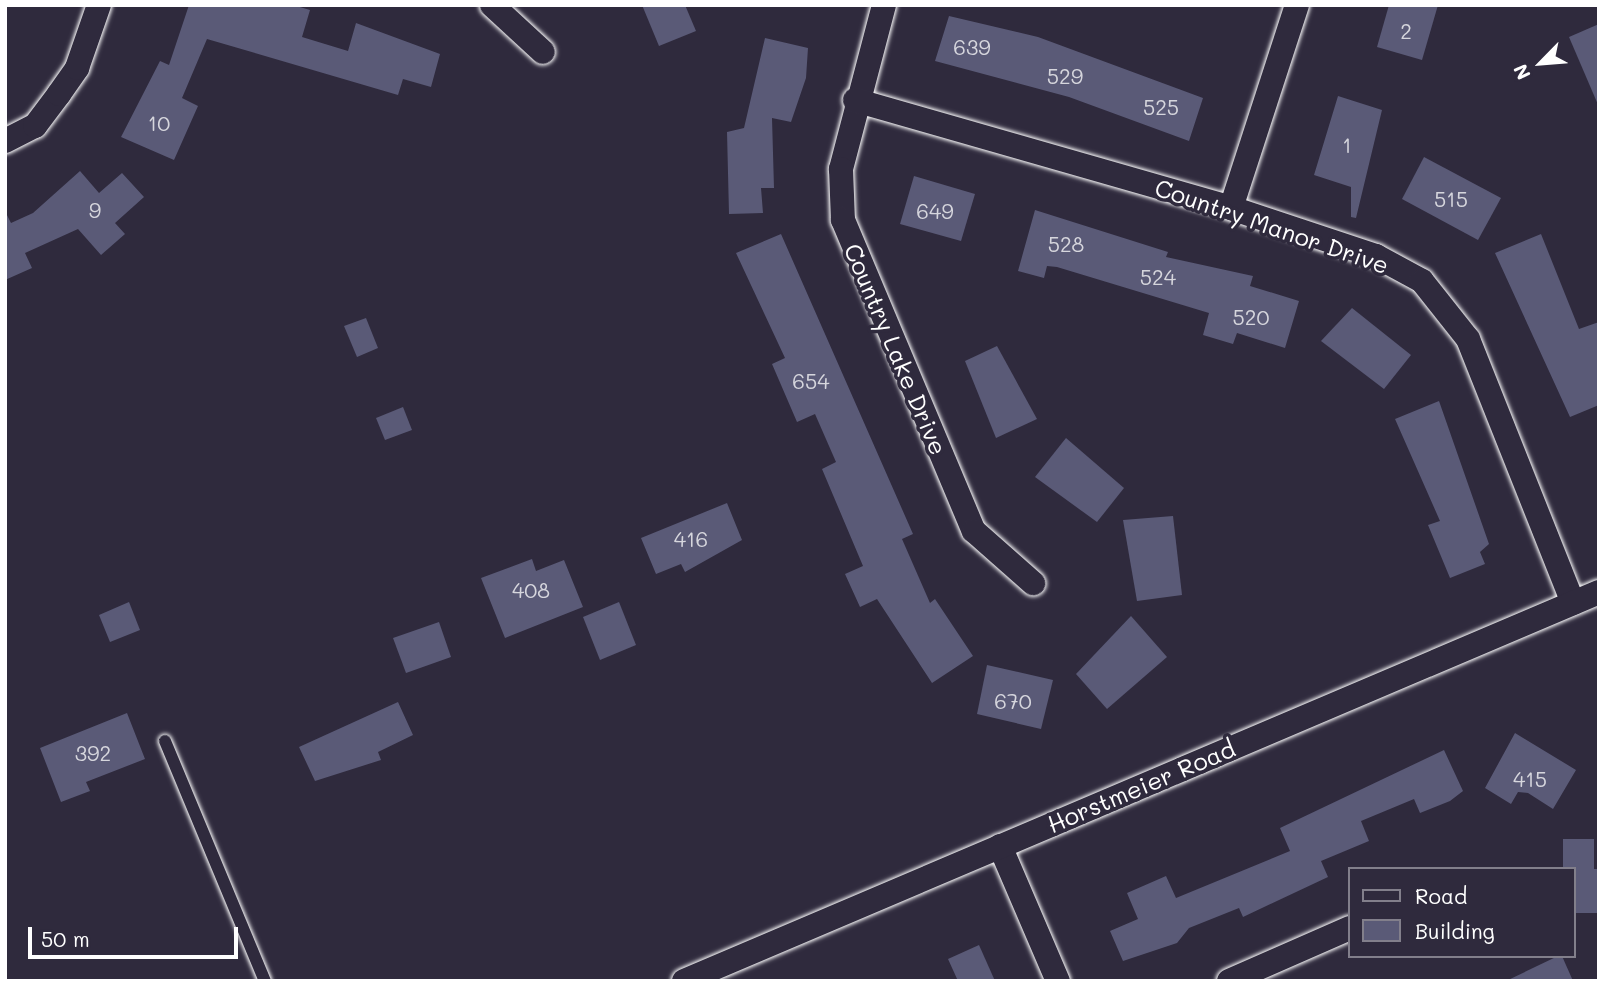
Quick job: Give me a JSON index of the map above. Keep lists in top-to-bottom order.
{
  "streets": {
    "street": ["Country Manor Drive", "Country Lake Drive", "Horstmeier Road"]
  },
  "crossings": [
    ["Country Manor Drive", "Country Lake Drive"],
    ["Country Manor Drive", "Horstmeier Road"]
  ],
  "house_numbers": [
    "2",
    "639",
    "529",
    "525",
    "10",
    "1",
    "515",
    "9",
    "649",
    "528",
    "524",
    "520",
    "654",
    "416",
    "408",
    "670",
    "392",
    "415"
  ],
  "legend": ["Road", "Building"],
  "scale_bar": "50 m",
  "north": "bottom left"
}
